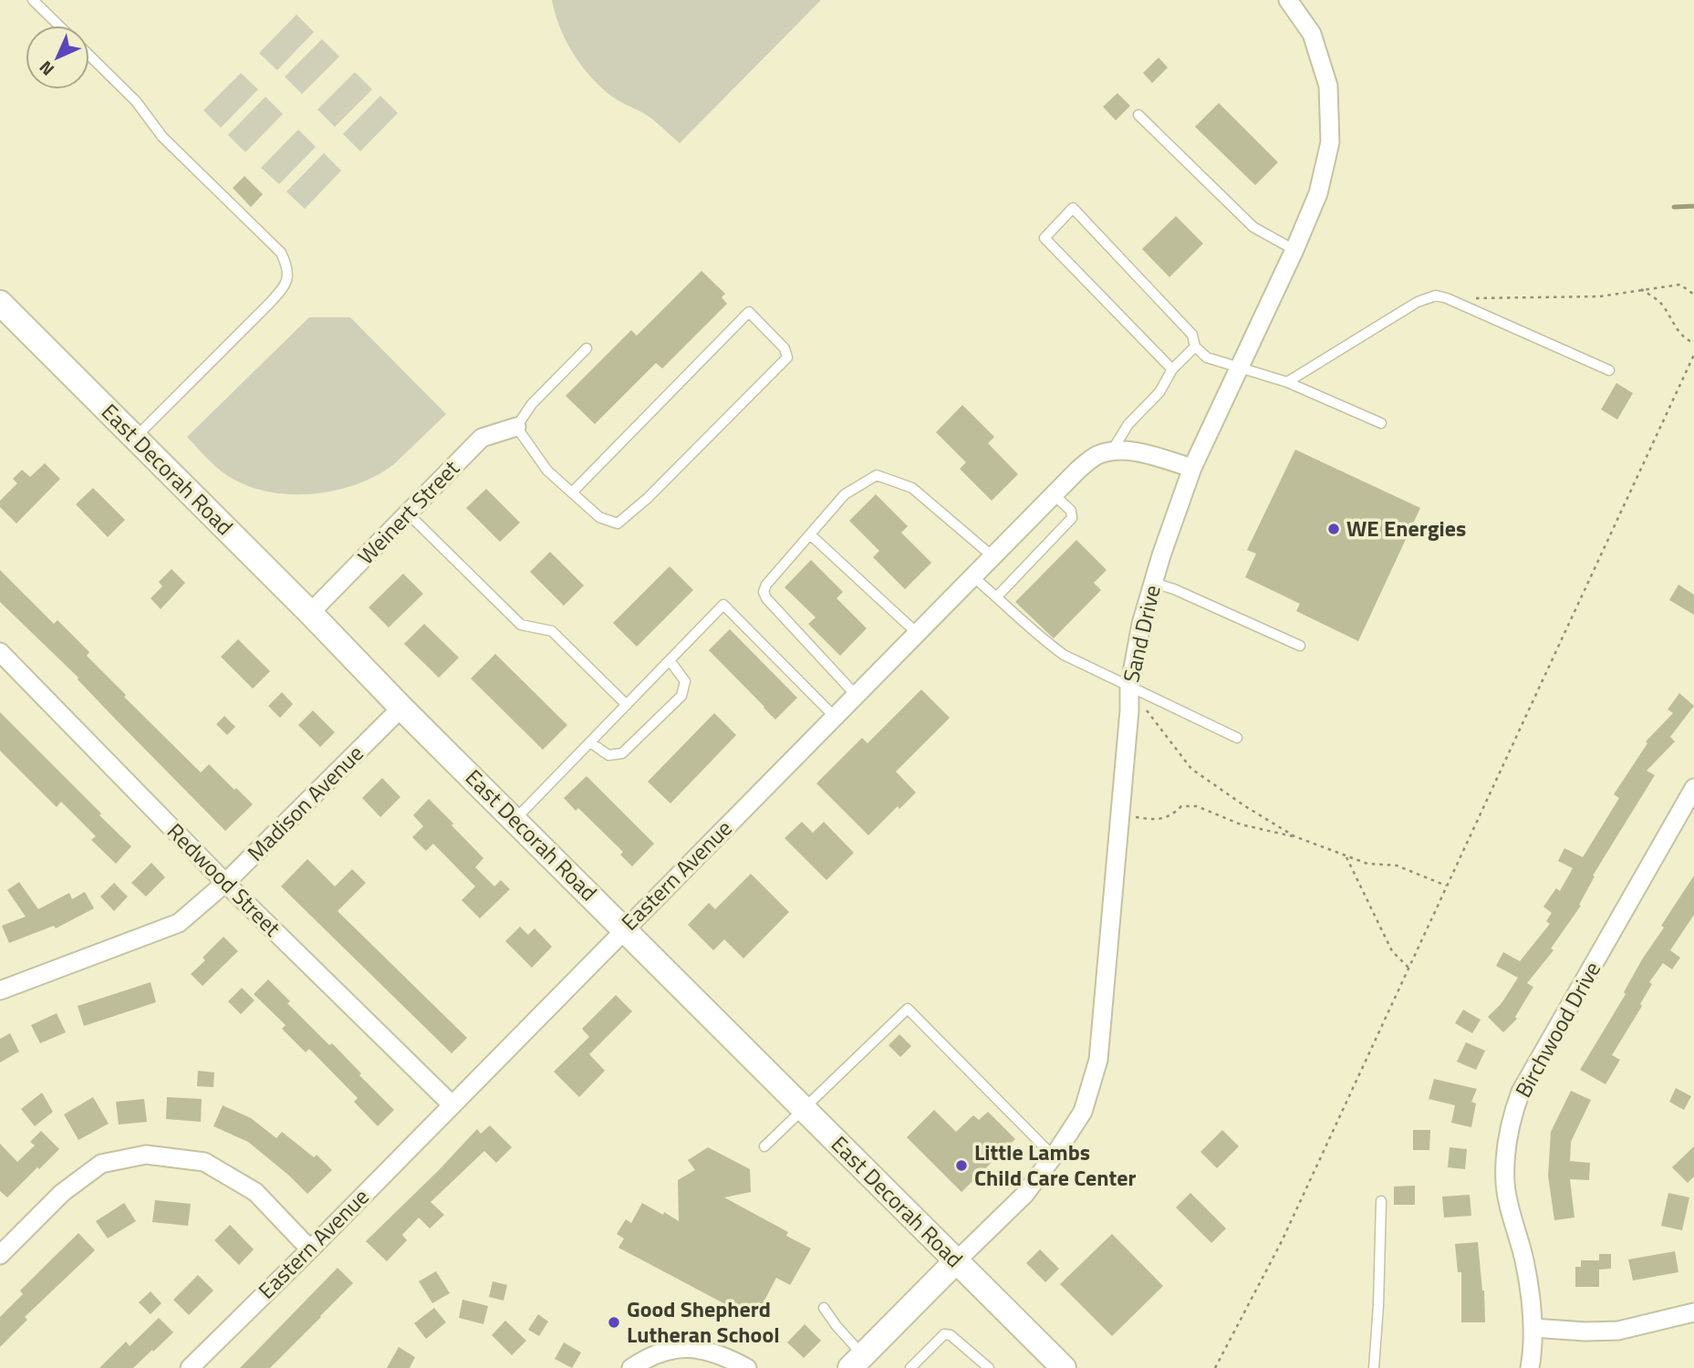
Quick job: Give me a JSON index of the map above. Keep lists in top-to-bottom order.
{
  "streets": {
    "street": [
      "East Decorah Road",
      "Weinert Street",
      "Sand Drive",
      "Madison Avenue",
      "Eastern Avenue",
      "Redwood Street",
      "Birchwood Drive"
    ]
  },
  "crossings": [
    ["East Decorah Road", "Weinert Street"],
    ["East Decorah Road", "Sand Drive"],
    ["East Decorah Road", "Madison Avenue"],
    ["East Decorah Road", "Eastern Avenue"],
    ["Madison Avenue", "Redwood Street"],
    ["Eastern Avenue", "Redwood Street"]
  ],
  "places": ["WE Energies", "Little Lambs Child Care Center", "Good Shepherd Lutheran School"],
  "north": "bottom left"
}
